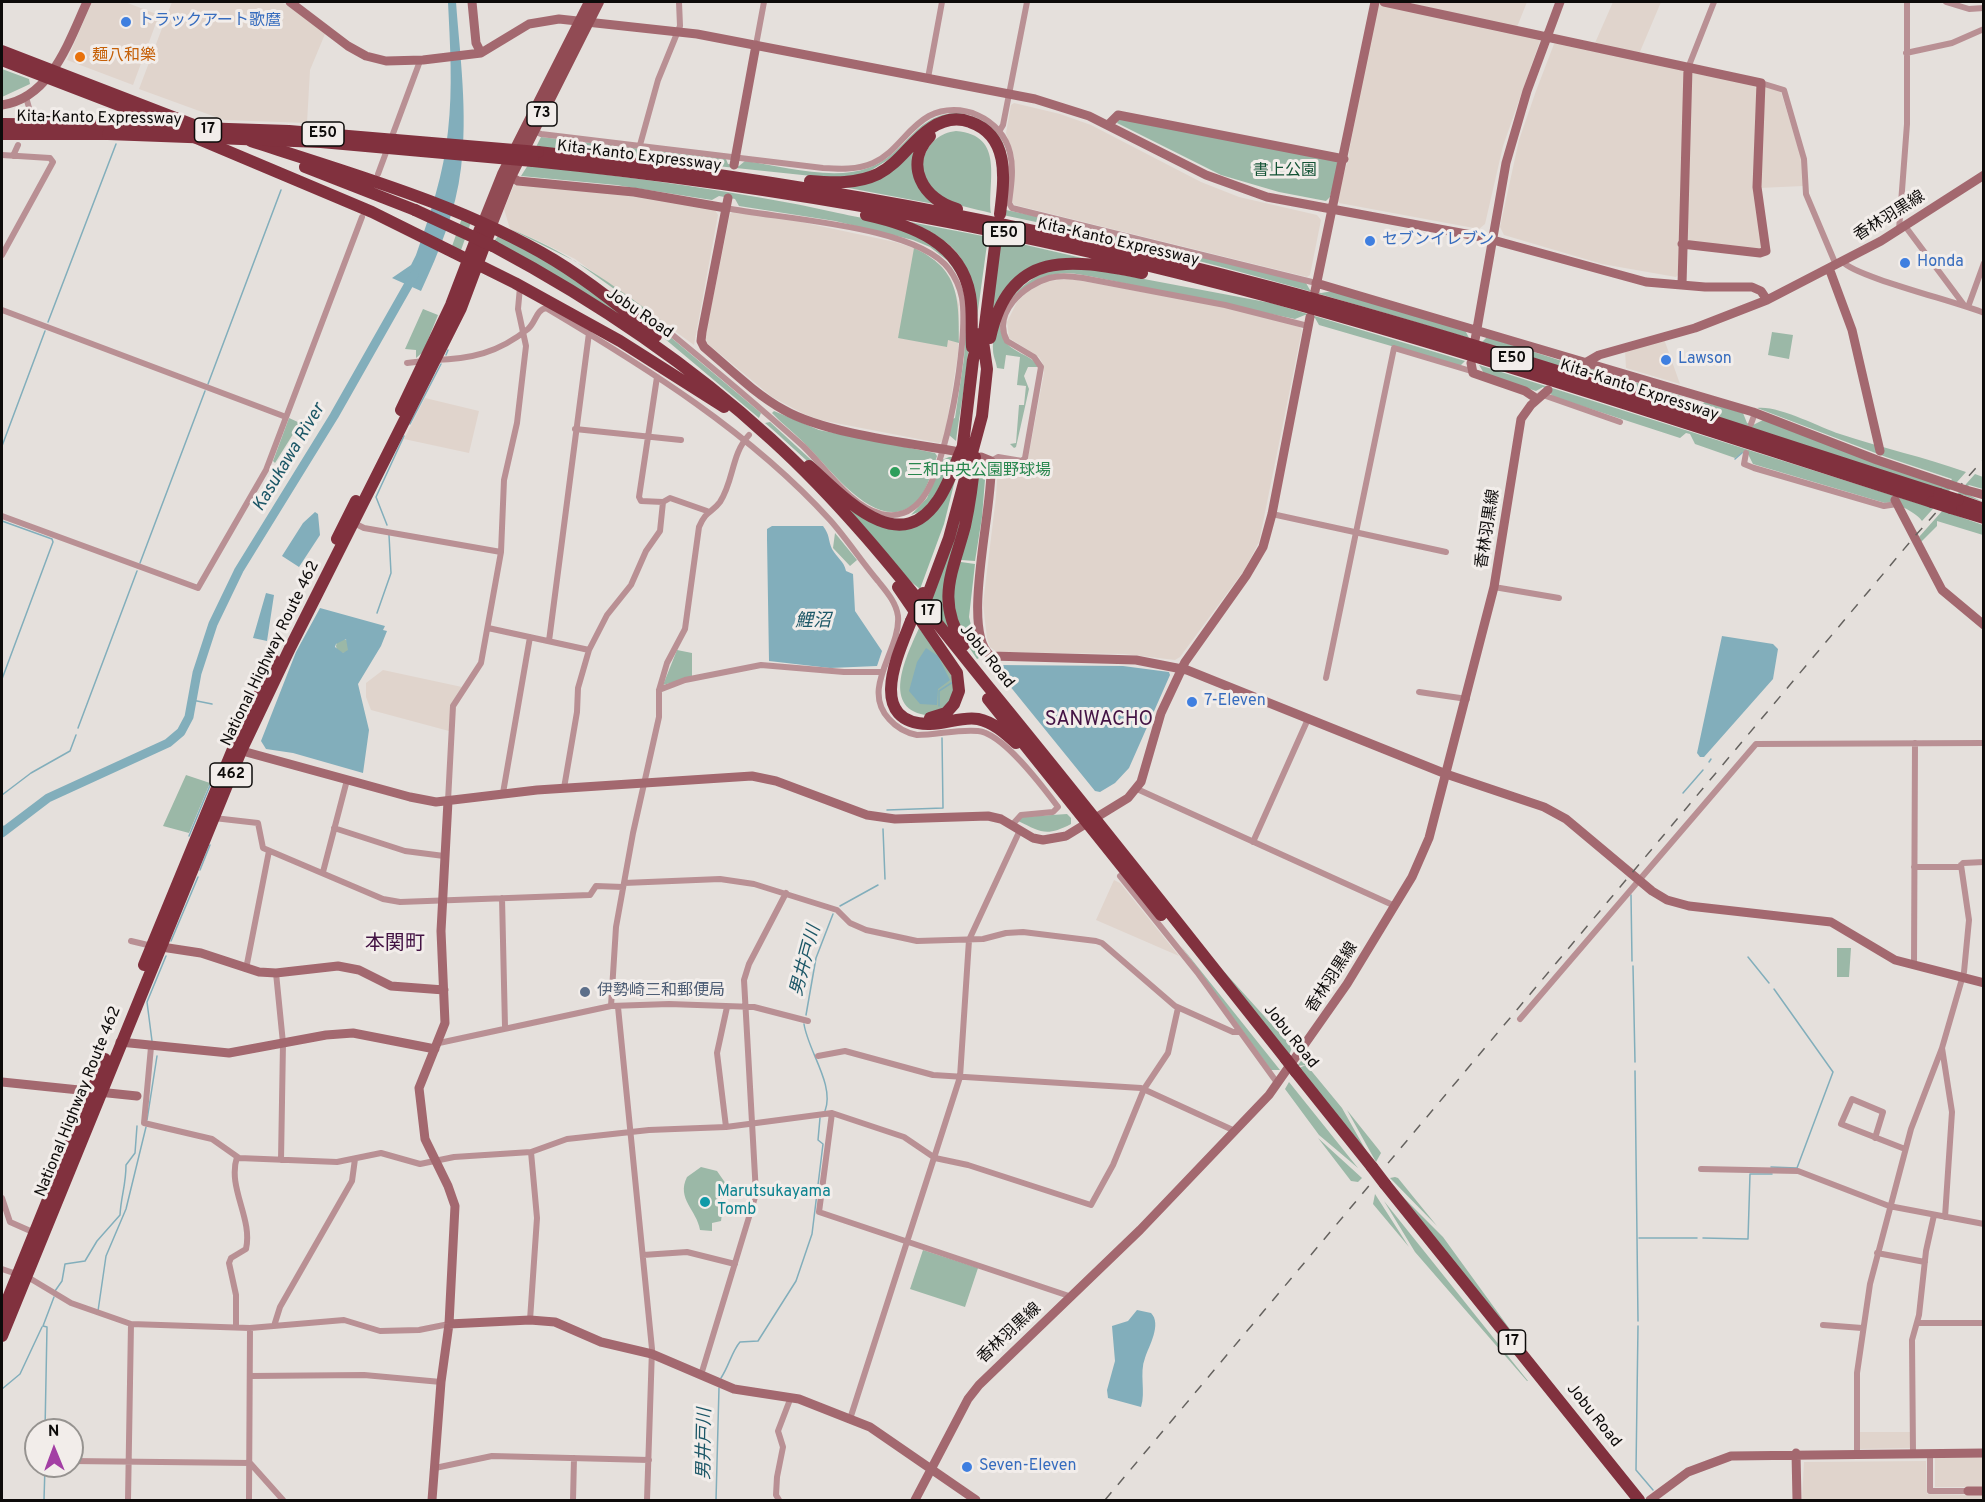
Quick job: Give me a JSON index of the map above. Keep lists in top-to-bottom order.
{
  "streets": {
    "highway": [
      "Kita-Kanto Expressway",
      "17",
      "E50",
      "Jobu Road",
      "National Highway Route 462",
      "462"
    ],
    "main road": ["73"],
    "street": ["香林羽黒線"]
  },
  "crossings": [
    ["73", "National Highway Route 462"]
  ],
  "districts": ["SANWACHO", "本関町"],
  "water": ["Kasukawa River", "鯉沼", "男井戸川"],
  "parks": ["書上公園"],
  "places": [
    "トラックアート歌麿",
    "麺八和樂",
    "セブンイレブン",
    "Honda",
    "Lawson",
    "三和中央公園野球場",
    "7-Eleven",
    "伊勢崎三和郵便局",
    "Marutsukayama Tomb",
    "Seven-Eleven"
  ],
  "north": "top"
}
